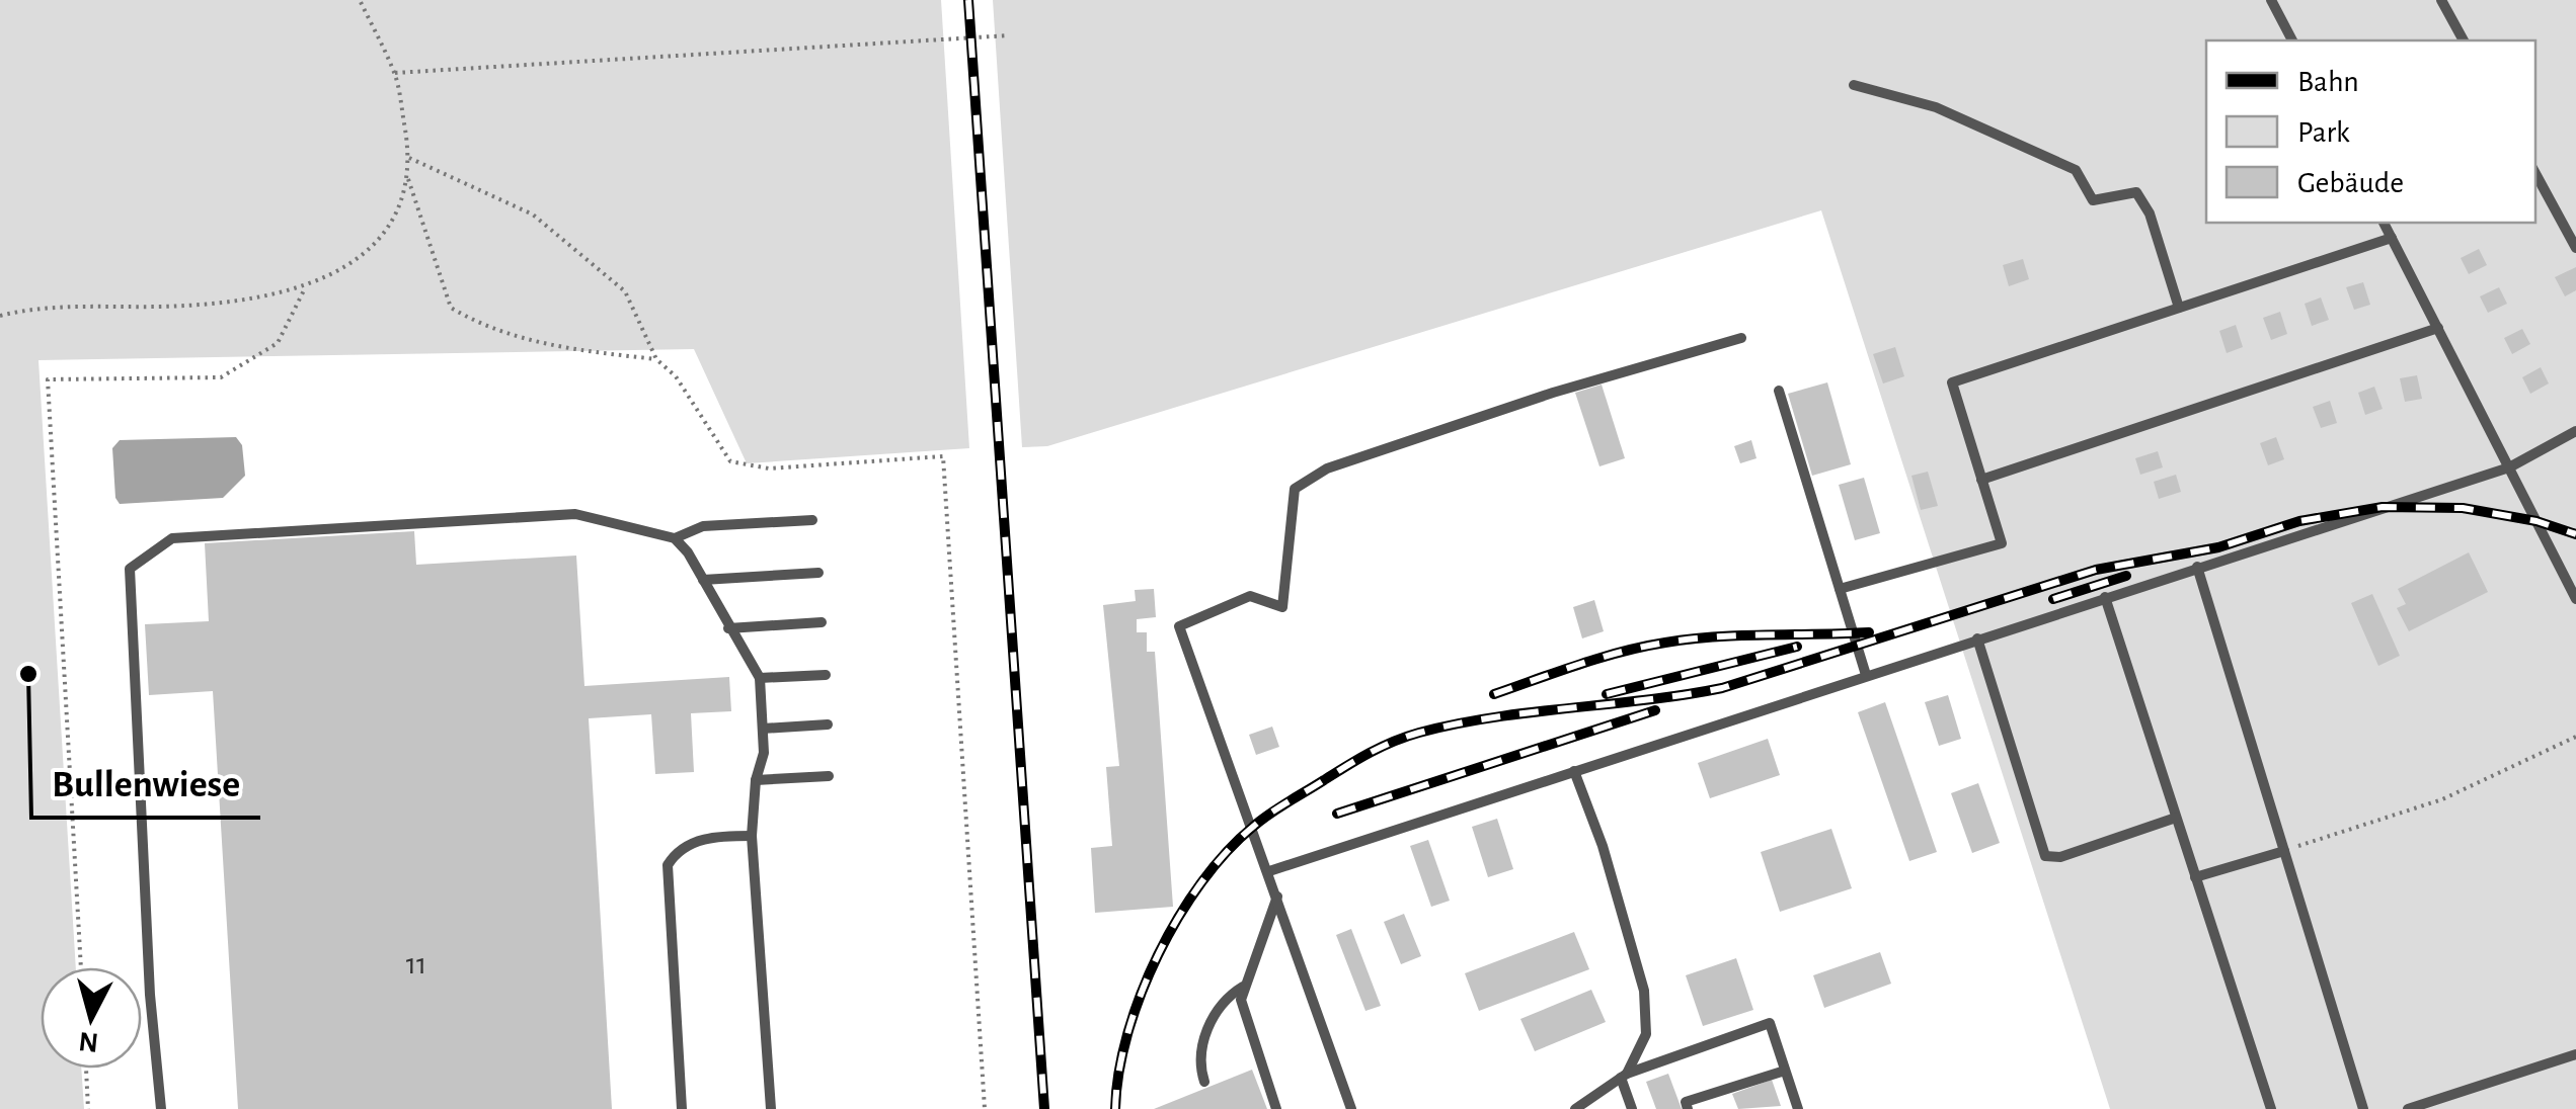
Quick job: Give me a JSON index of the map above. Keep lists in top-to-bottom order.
{
  "places": ["Bullenwiese"],
  "house_numbers": ["11"],
  "legend": ["Bahn", "Park", "Gebäude"],
  "north": "bottom"
}
